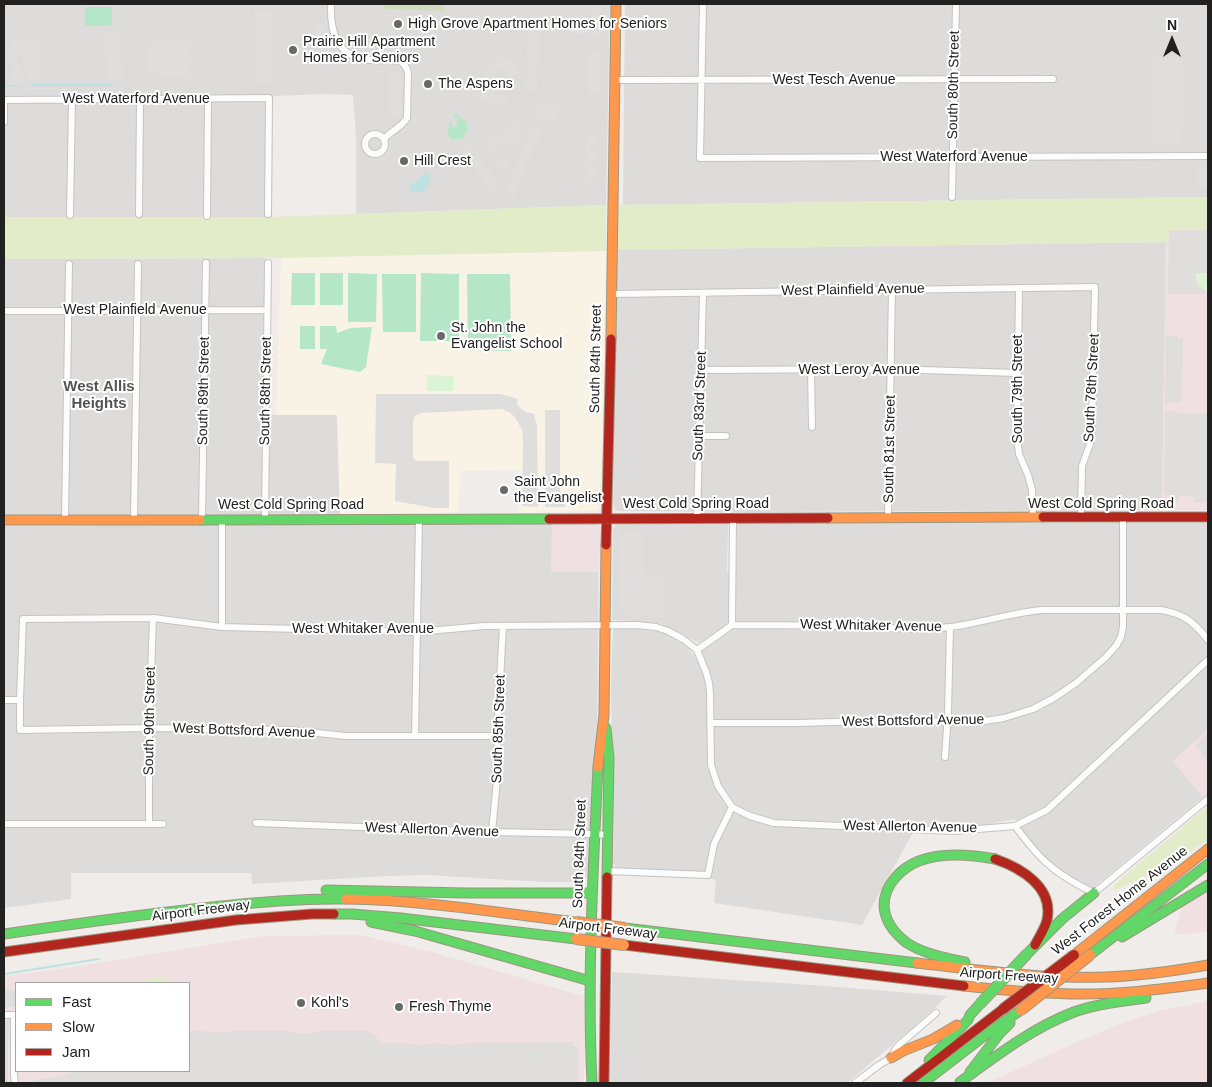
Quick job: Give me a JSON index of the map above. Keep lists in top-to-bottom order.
{
  "streets": {
    "main road": [
      "South 84th Street",
      "West Cold Spring Road",
      "West Forest Home Avenue",
      "Airport Freeway"
    ],
    "street": [
      "West Tesch Avenue",
      "South 80th Street",
      "West Waterford Avenue",
      "West Plainfield Avenue",
      "West Leroy Avenue",
      "South 78th Street",
      "South 79th Street",
      "South 89th Street",
      "South 88th Street",
      "South 83rd Street",
      "South 81st Street",
      "West Whitaker Avenue",
      "South 90th Street",
      "West Bottsford Avenue",
      "South 85th Street",
      "West Allerton Avenue"
    ]
  },
  "crossings": [
    ["West Tesch Avenue", "South 80th Street"],
    ["West Tesch Avenue", "West Waterford Avenue"],
    ["West Tesch Avenue", "South 84th Street"],
    ["South 80th Street", "West Waterford Avenue"],
    ["West Plainfield Avenue", "South 84th Street"],
    ["West Plainfield Avenue", "South 78th Street"],
    ["West Plainfield Avenue", "South 79th Street"],
    ["West Plainfield Avenue", "South 89th Street"],
    ["West Plainfield Avenue", "South 88th Street"],
    ["West Plainfield Avenue", "South 83rd Street"],
    ["West Plainfield Avenue", "South 81st Street"],
    ["South 84th Street", "West Cold Spring Road"],
    ["South 84th Street", "West Whitaker Avenue"],
    ["South 84th Street", "West Allerton Avenue"],
    ["West Leroy Avenue", "South 79th Street"],
    ["West Leroy Avenue", "South 83rd Street"],
    ["West Leroy Avenue", "South 81st Street"],
    ["South 78th Street", "West Cold Spring Road"],
    ["South 79th Street", "West Cold Spring Road"],
    ["South 89th Street", "West Cold Spring Road"],
    ["South 88th Street", "West Cold Spring Road"],
    ["South 83rd Street", "West Cold Spring Road"],
    ["South 81st Street", "West Cold Spring Road"],
    ["West Whitaker Avenue", "South 90th Street"],
    ["West Whitaker Avenue", "West Bottsford Avenue"],
    ["West Whitaker Avenue", "South 85th Street"],
    ["South 90th Street", "West Bottsford Avenue"],
    ["West Bottsford Avenue", "South 85th Street"],
    ["South 85th Street", "West Allerton Avenue"]
  ],
  "districts": ["West Allis Heights"],
  "places": [
    "High Grove Apartment Homes for Seniors",
    "Prairie Hill Apartment Homes for Seniors",
    "The Aspens",
    "Hill Crest",
    "St. John the Evangelist School",
    "Saint John the Evangelist",
    "Kohl's",
    "Fresh Thyme"
  ],
  "legend": ["Fast", "Slow", "Jam"],
  "north": "top"
}
